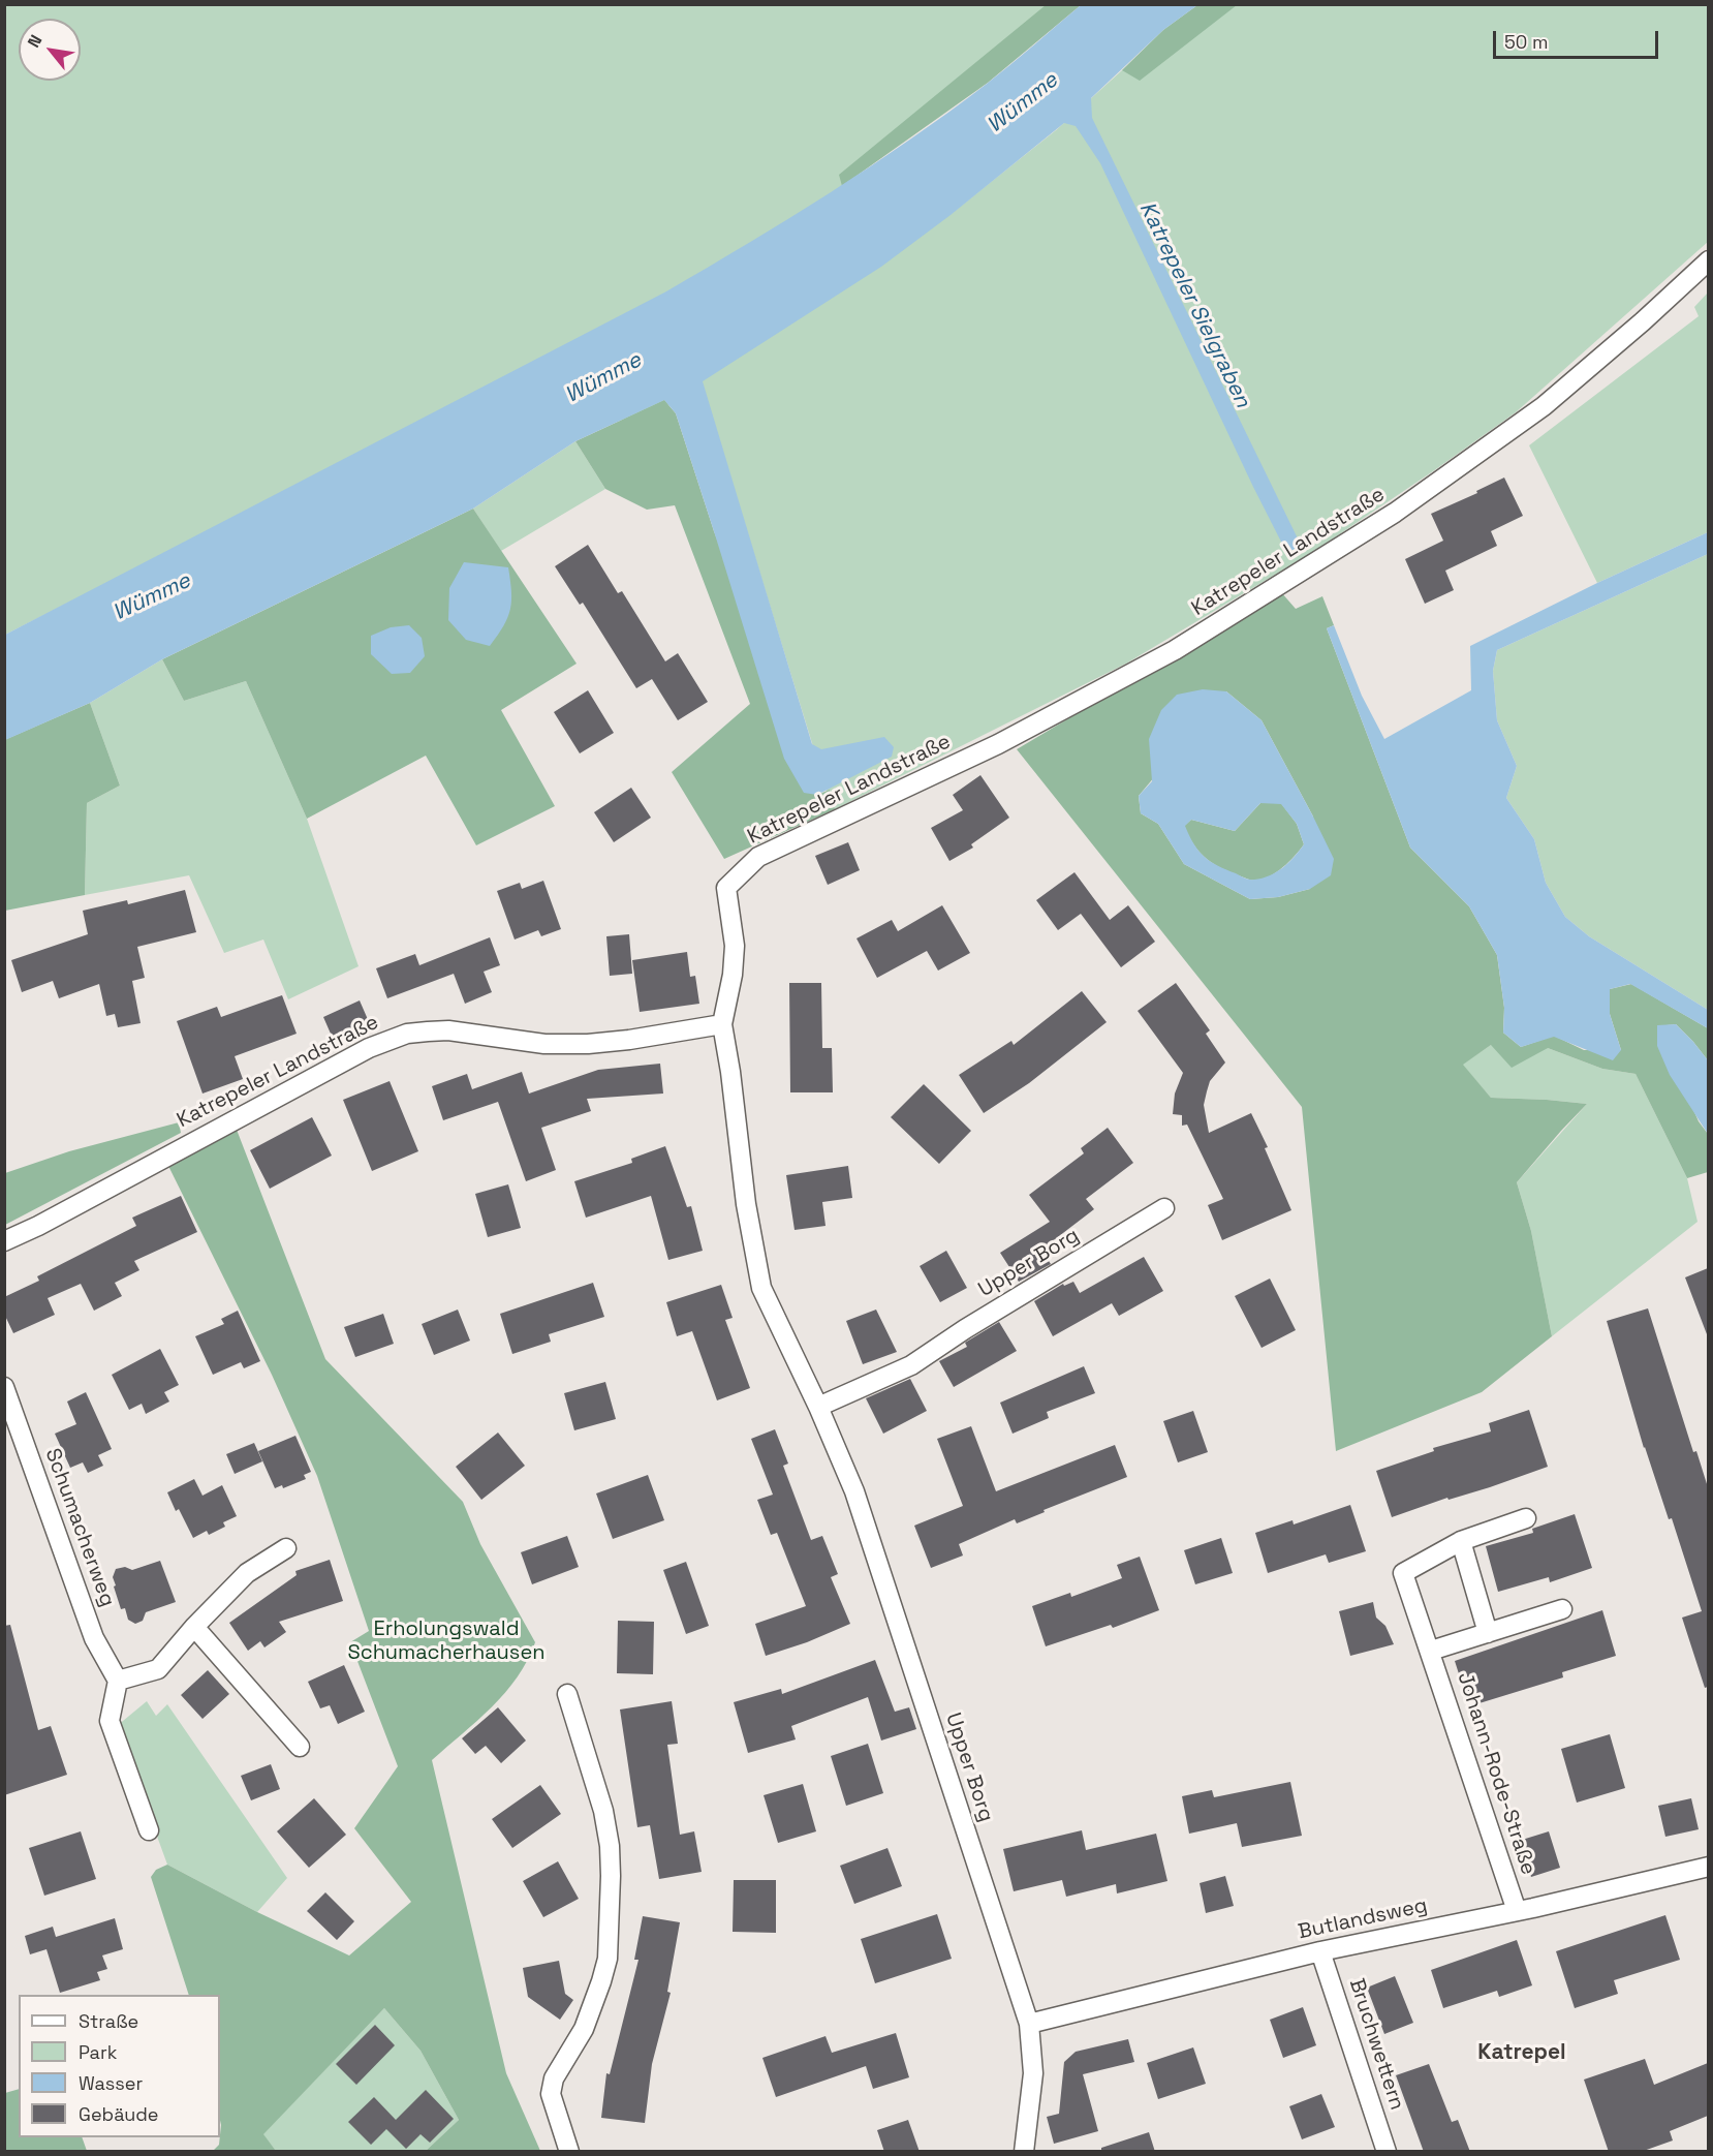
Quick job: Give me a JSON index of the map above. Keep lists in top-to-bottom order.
{
  "streets": {
    "street": [
      "Katrepeler Landstraße",
      "Upper Borg",
      "Schumacherweg",
      "Johann-Rode-Straße",
      "Butlandsweg",
      "Bruchwettern"
    ]
  },
  "crossings": [
    ["Katrepeler Landstraße", "Upper Borg"],
    ["Upper Borg", "Butlandsweg"],
    ["Johann-Rode-Straße", "Butlandsweg"],
    ["Butlandsweg", "Bruchwettern"]
  ],
  "districts": ["Katrepel"],
  "water": ["Wümme", "Katrepeler Sielgraben"],
  "parks": ["Erholungswald Schumacherhausen"],
  "legend": [
    "Straße",
    "Park",
    "Wasser",
    "Gebäude"
  ],
  "scale_bar": "50 m",
  "north": "top left"
}
